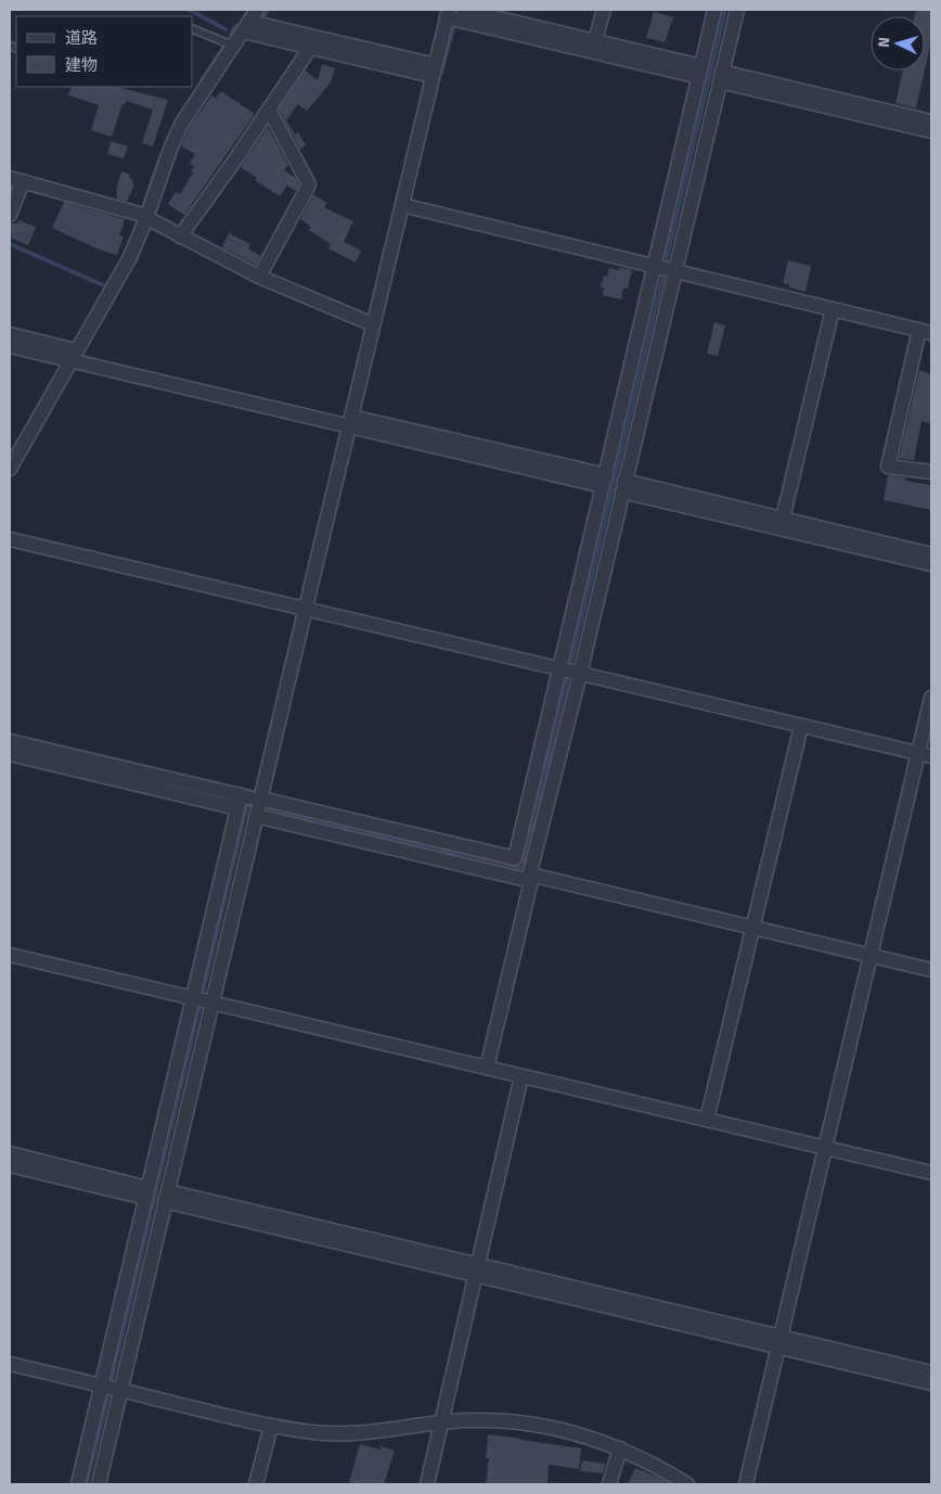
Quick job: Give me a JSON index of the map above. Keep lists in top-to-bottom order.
{
  "legend": ["道路", "建物"],
  "north": "left"
}
